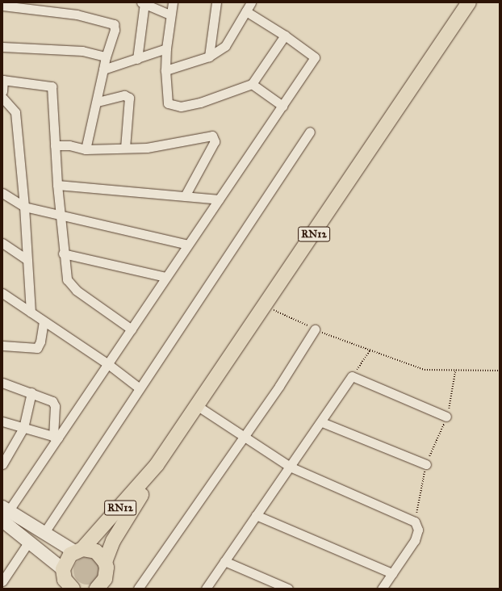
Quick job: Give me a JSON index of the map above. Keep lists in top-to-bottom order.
{
  "streets": {
    "main road": ["RN12"]
  }
}
